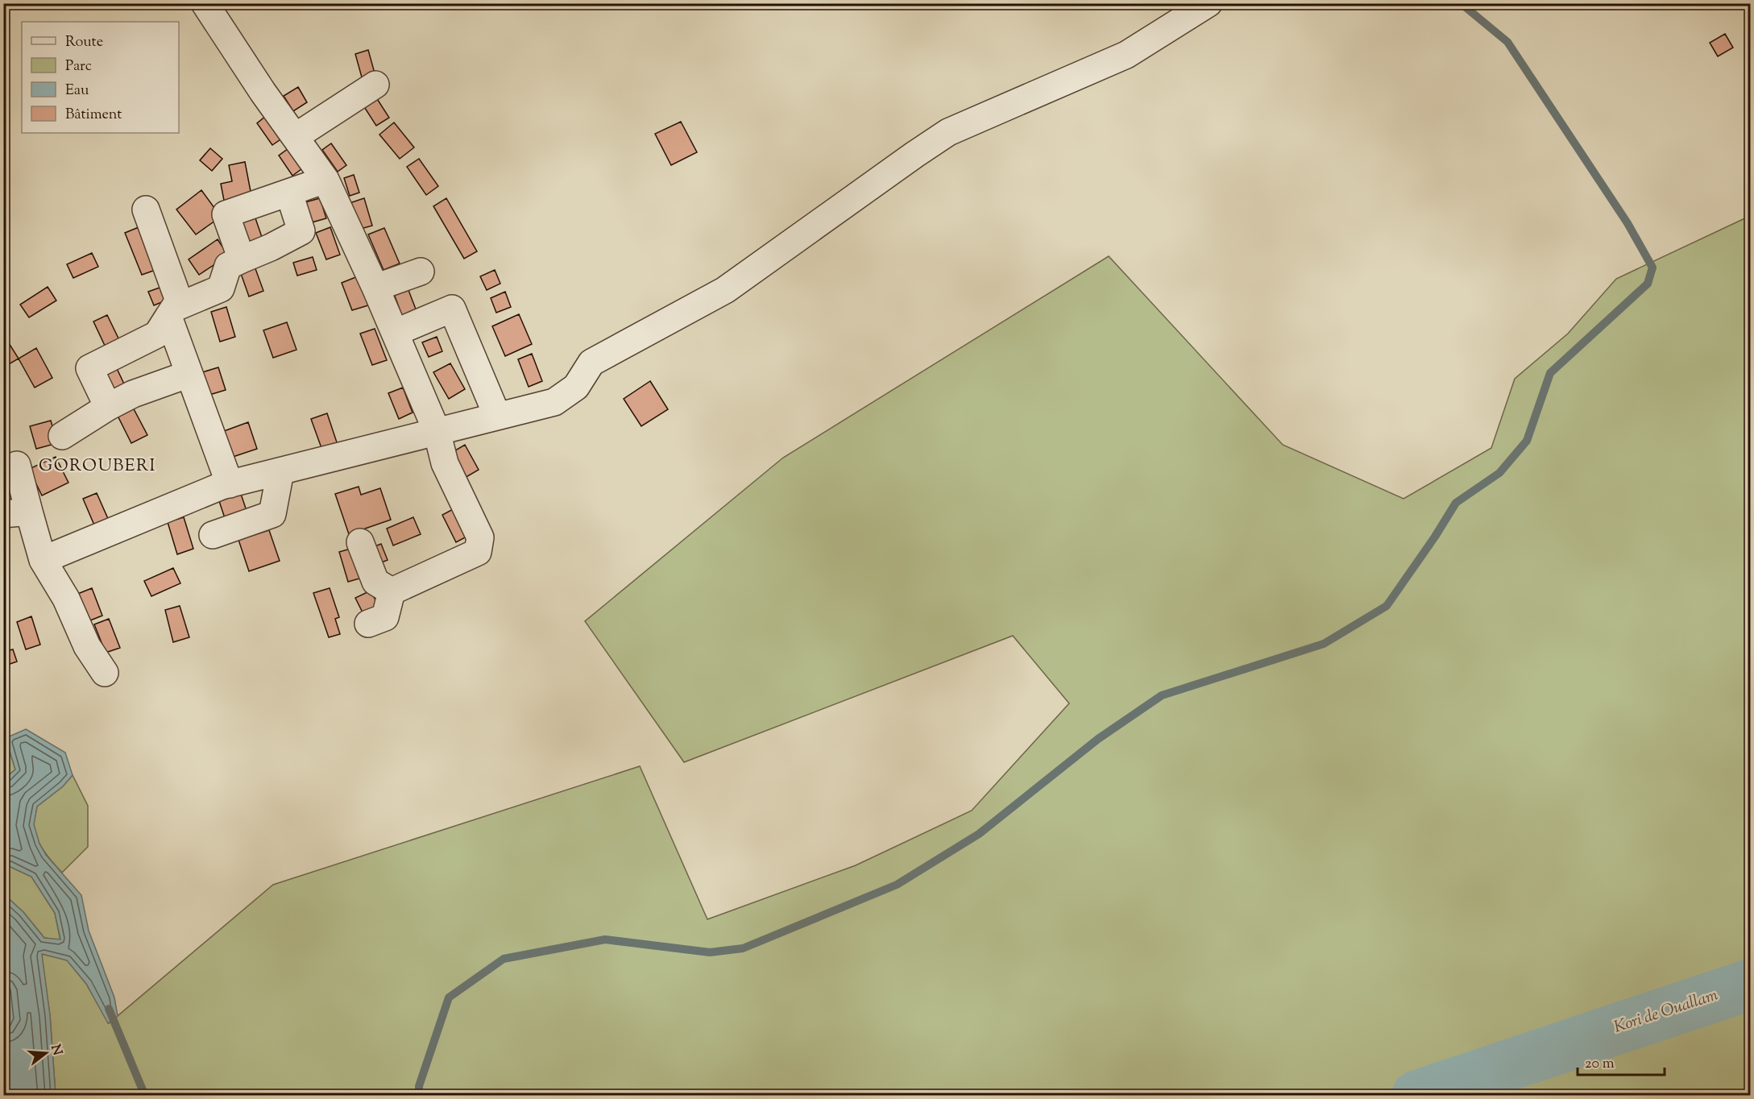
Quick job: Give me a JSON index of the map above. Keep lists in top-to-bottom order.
{
  "districts": ["GOROUBERI"],
  "water": ["Kori de Ouallam"],
  "legend": [
    "Route",
    "Parc",
    "Eau",
    "Bâtiment"
  ],
  "scale_bar": "20 m",
  "north": "right"
}
